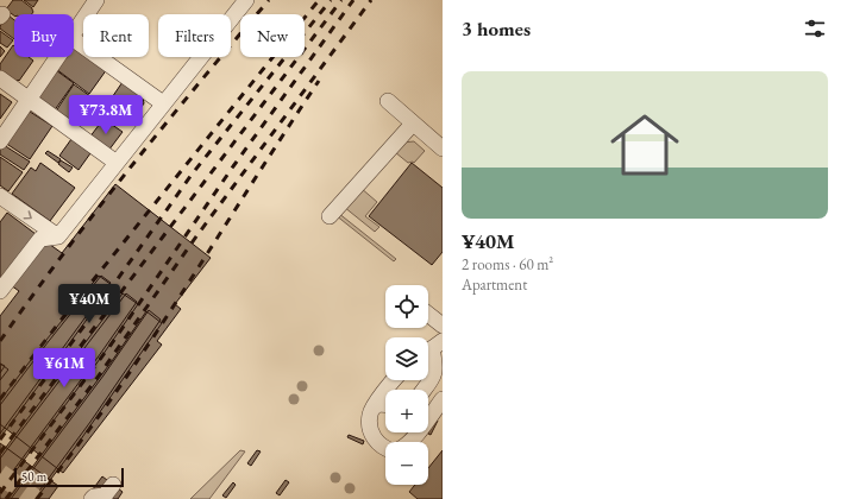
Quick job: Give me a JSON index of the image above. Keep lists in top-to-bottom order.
{
  "scale_bar": "50 m",
  "page": {
    "heading": "3 homes",
    "chip": [
      "Buy",
      "Rent",
      "Filters",
      "New"
    ],
    "list": [
      {
        "name": "¥40M",
        "note": "2 rooms · 60 m² · Apartment"
      }
    ],
    "price": ["¥73.8M", "¥40M", "¥61M"],
    "map_buttons": ["+", "−"],
    "scale": "50 m"
  }
}
